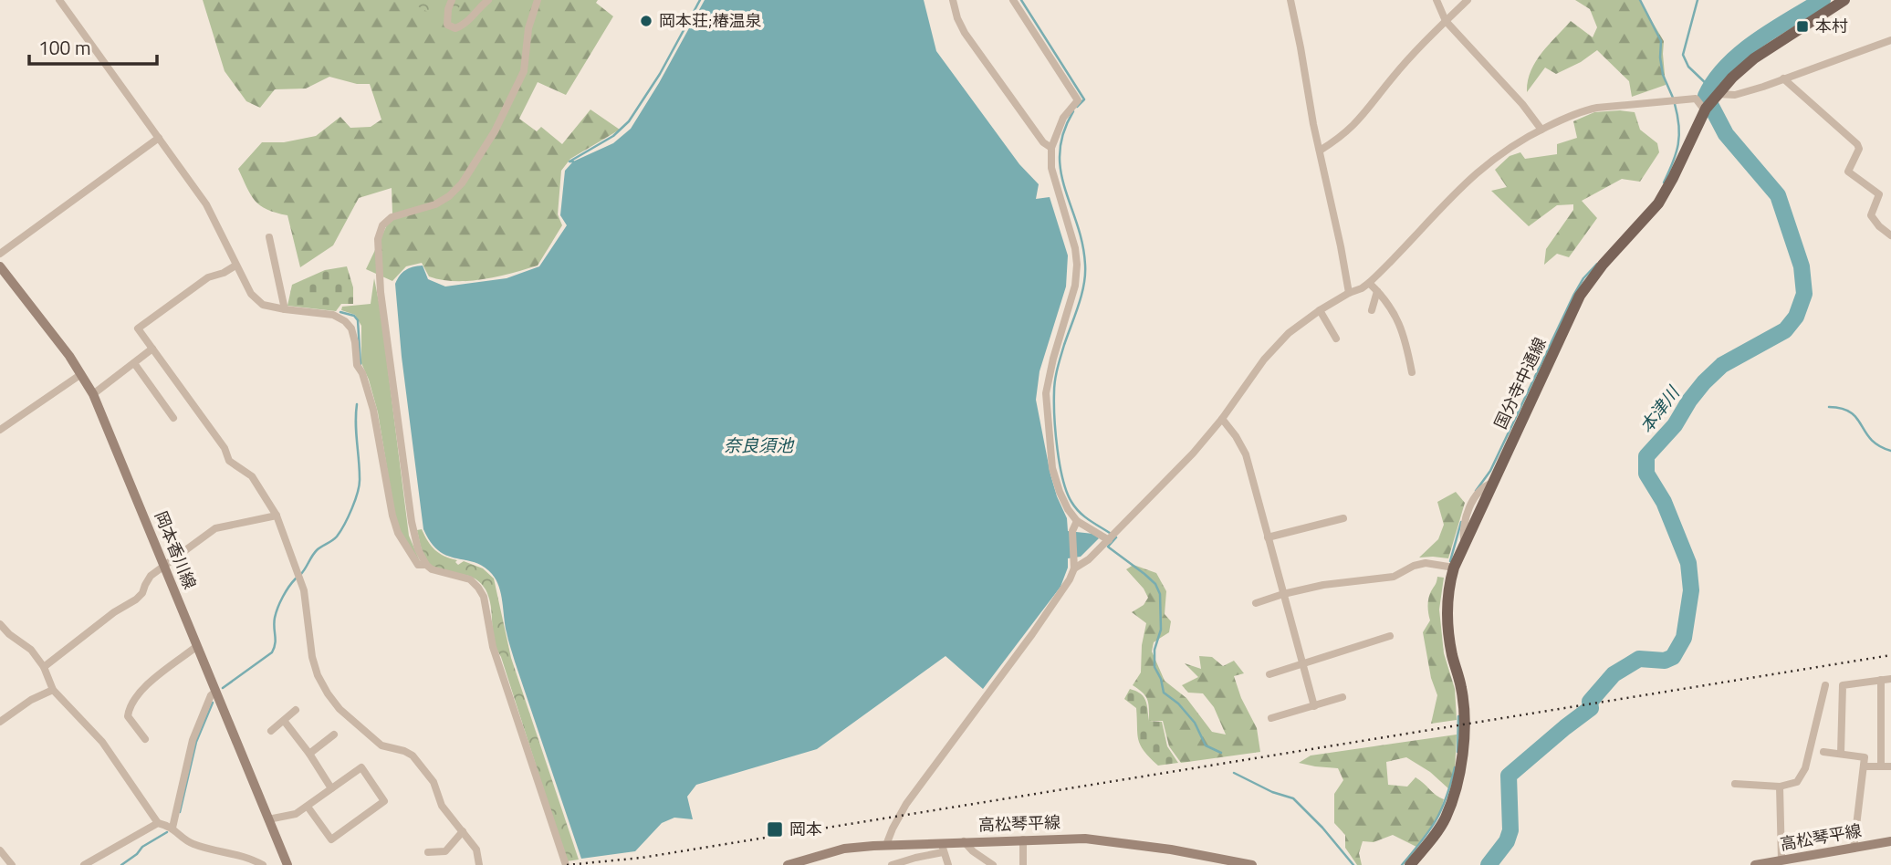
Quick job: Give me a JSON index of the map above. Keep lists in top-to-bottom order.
{
  "streets": {
    "main road": ["国分寺中通線", "岡本香川線", "高松琴平線"]
  },
  "water": ["本津川", "奈良須池"],
  "places": {
    "other": ["岡本荘;椿温泉"],
    "transit": ["本村", "岡本"]
  },
  "scale_bar": "100 m"
}
